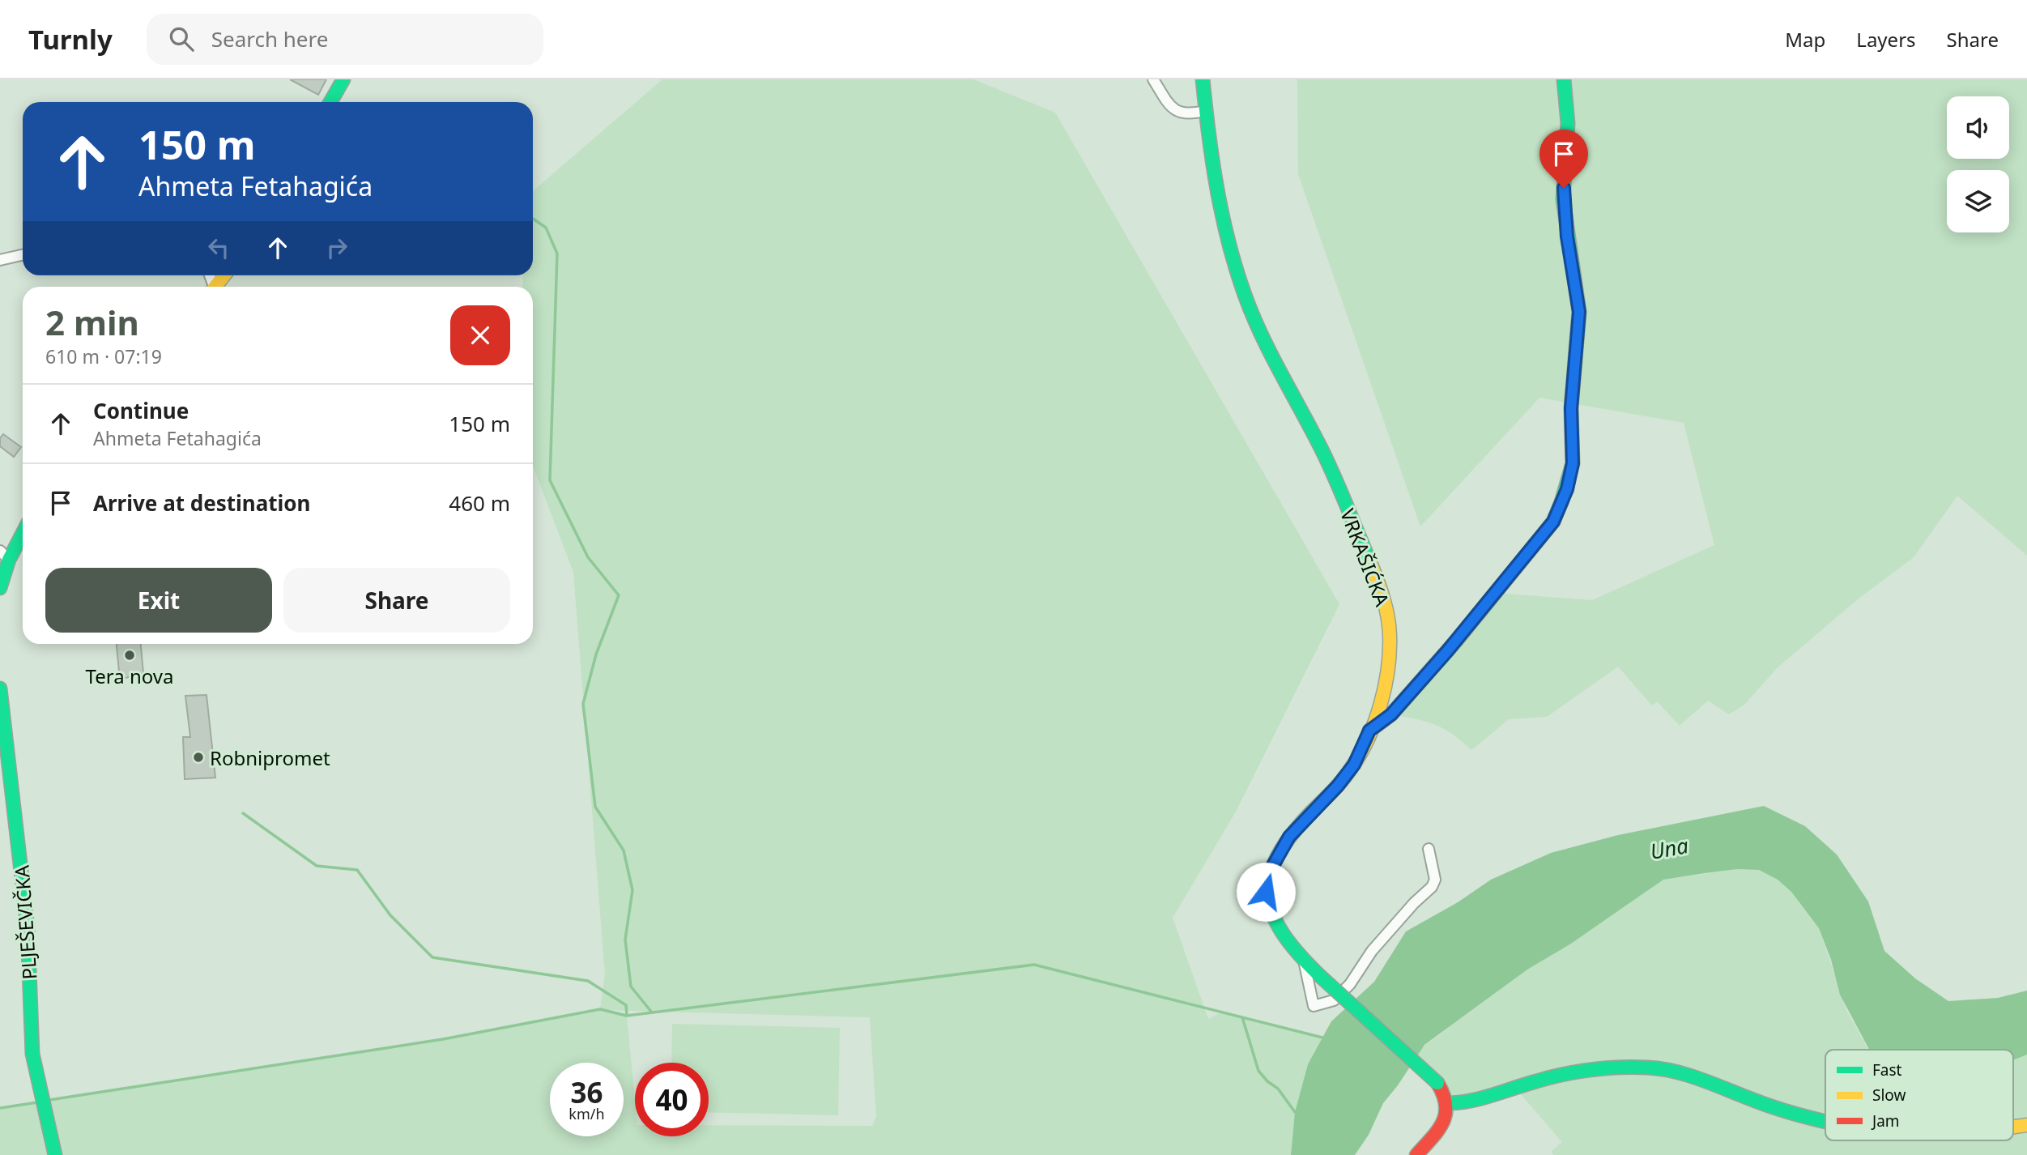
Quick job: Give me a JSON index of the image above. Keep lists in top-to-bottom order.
{
  "streets": {
    "street": ["VRKAŠIĆKA", "PLJEŠEVIČKA"]
  },
  "water": ["Una"],
  "places": ["Tera nova", "Robnipromet"],
  "legend": ["Fast", "Slow", "Jam"],
  "page": {
    "header": "Turnly",
    "search": "Search here",
    "nav": ["Map", "Layers", "Share"],
    "turn": ["150 m", "Ahmeta Fetahagića"],
    "heading": ["2 min", "610 m · 07:19"],
    "list": [
      {
        "name": "Continue",
        "note": "Ahmeta Fetahagića",
        "value": "150 m"
      },
      {
        "name": "Arrive at destination",
        "value": "460 m"
      }
    ],
    "buttons": ["Exit", "Share"],
    "speed": "36 km/h",
    "limit": "40"
  }
}
